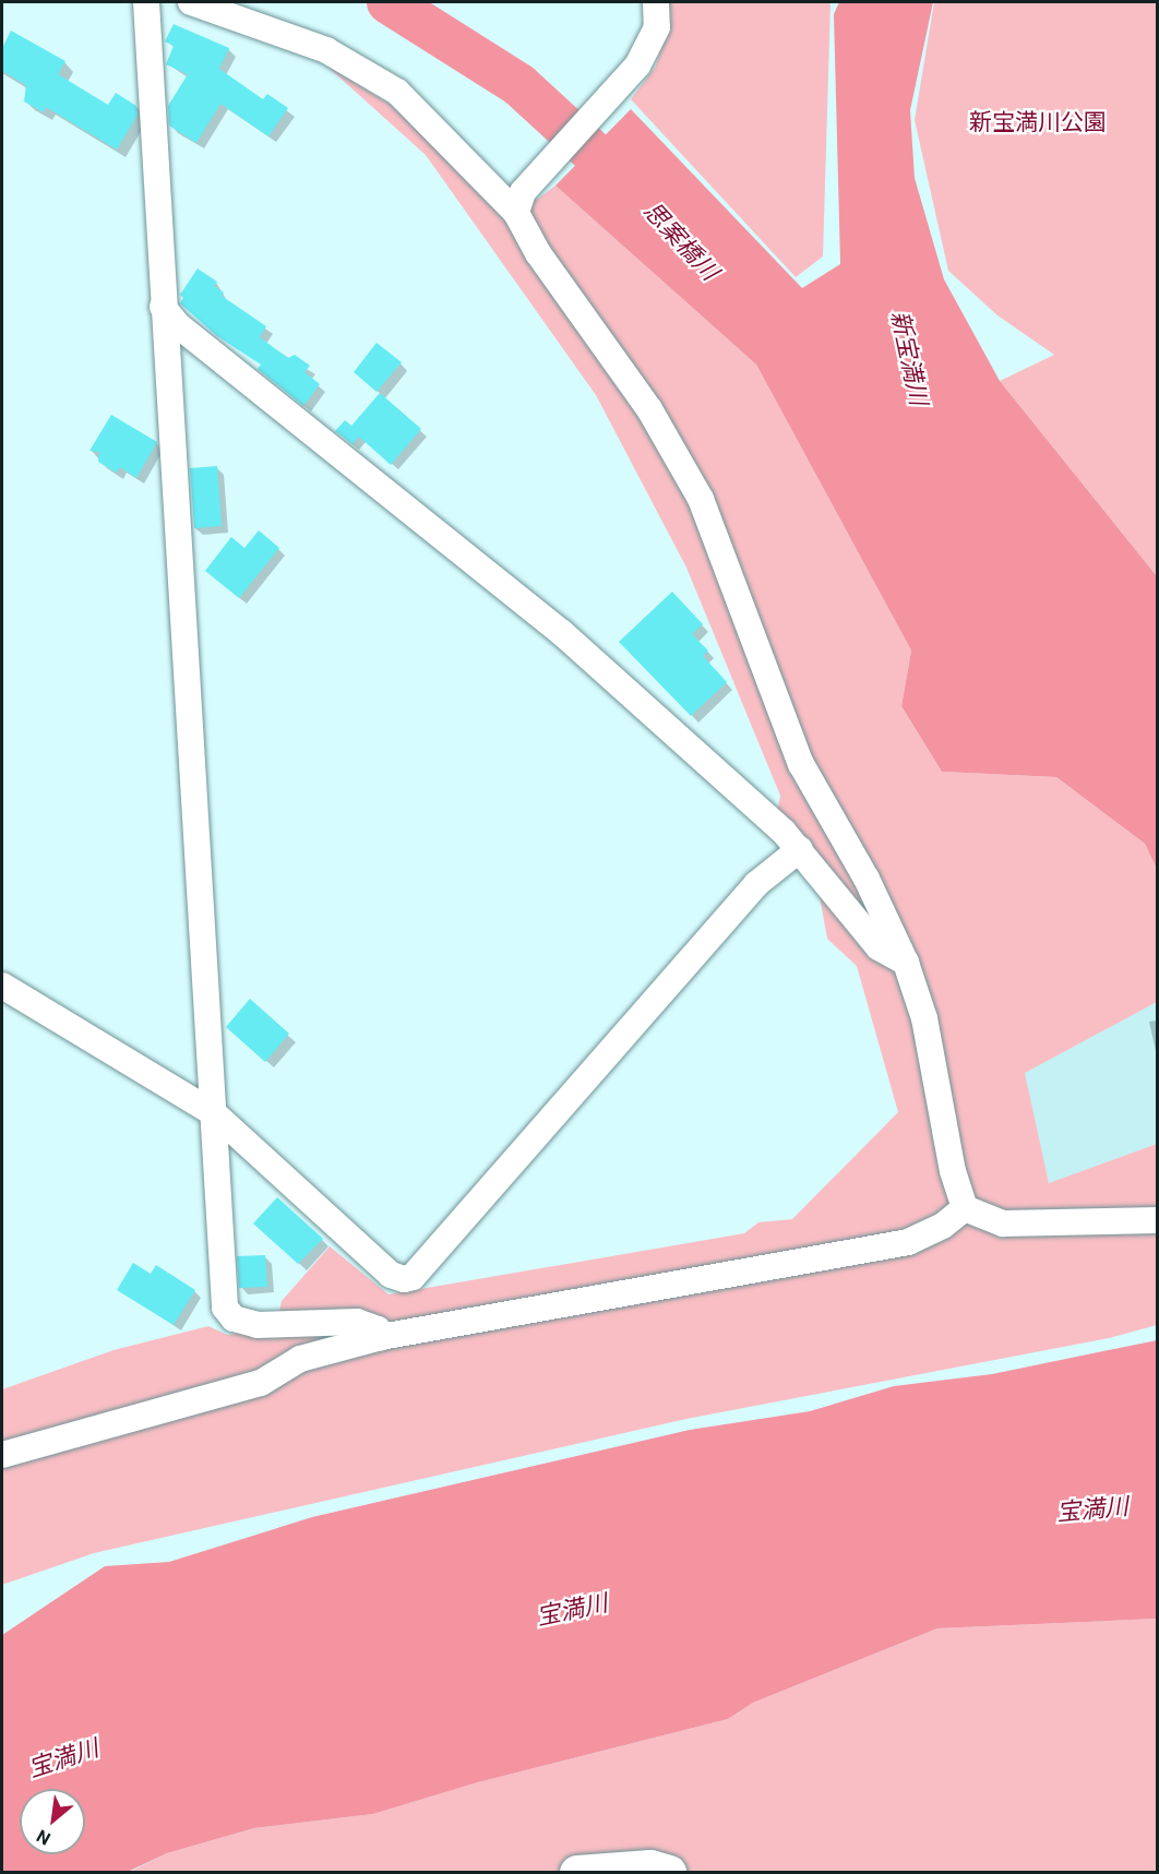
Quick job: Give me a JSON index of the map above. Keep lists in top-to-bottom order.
{
  "water": ["思案橋川", "新宝満川", "宝満川"],
  "parks": ["新宝満川公園"],
  "north": "bottom left"
}
